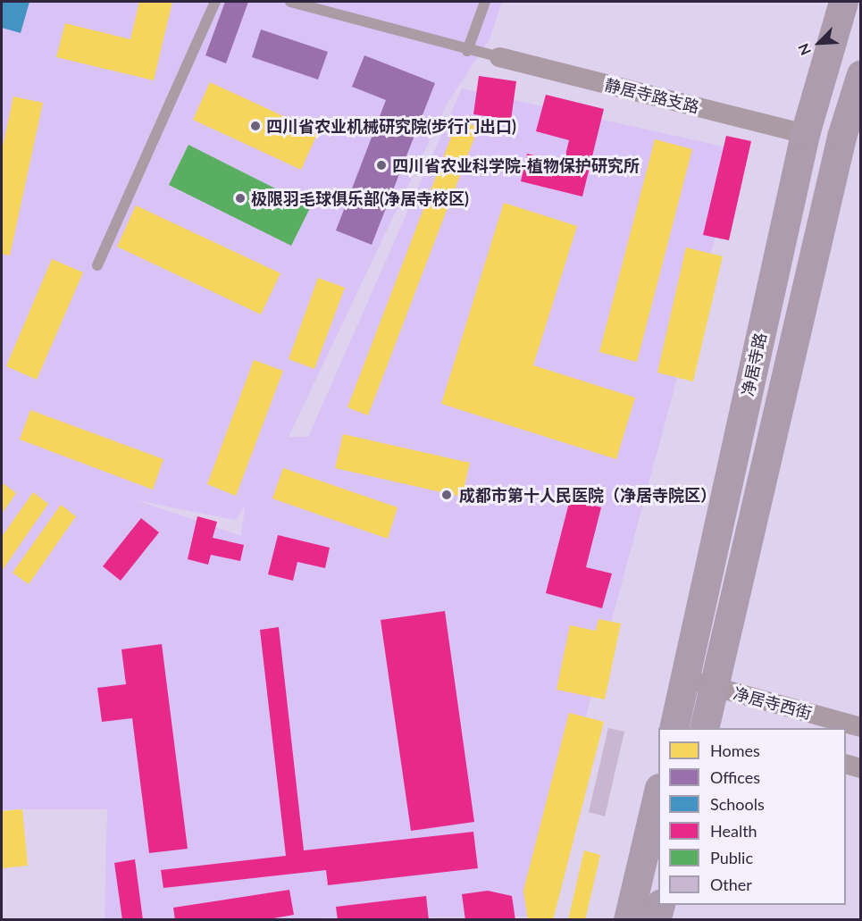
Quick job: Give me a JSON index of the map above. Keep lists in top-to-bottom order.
{
  "streets": {
    "main road": ["净居寺路"],
    "street": ["静居寺路支路", "净居寺西街"]
  },
  "crossings": [
    ["静居寺路支路", "净居寺路"],
    ["净居寺路", "净居寺西街"]
  ],
  "places": [
    "四川省农业机械研究院(步行门出口)",
    "四川省农业科学院-植物保护研究所",
    "极限羽毛球俱乐部(净居寺校区)",
    "成都市第十人民医院（净居寺院区）"
  ],
  "legend": [
    "Homes",
    "Offices",
    "Schools",
    "Health",
    "Public",
    "Other"
  ],
  "north": "bottom left"
}
